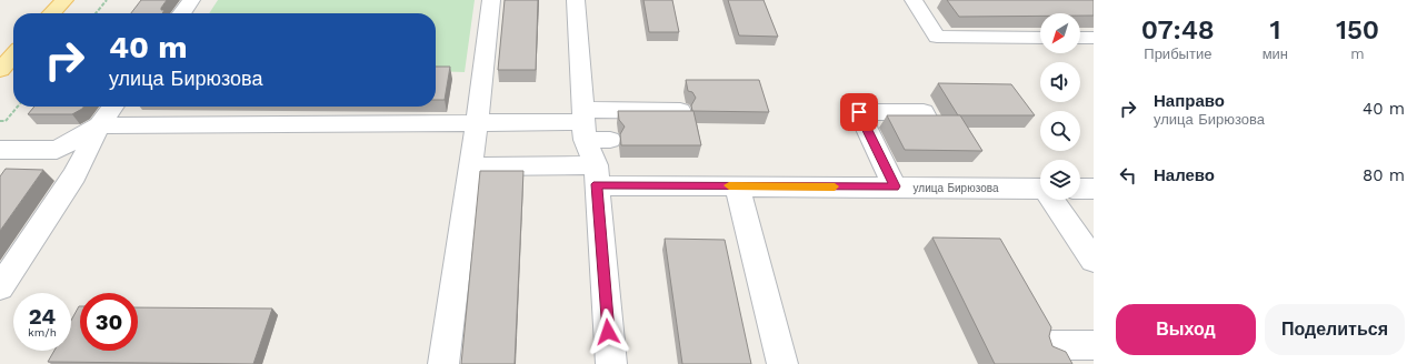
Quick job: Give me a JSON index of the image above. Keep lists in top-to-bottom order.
{
  "streets": {
    "street": ["улица Бирюзова"]
  },
  "north": "bottom left",
  "page": {
    "eta": [
      "07:48",
      "Прибытие",
      "1",
      "мин",
      "150",
      "m"
    ],
    "turn": ["40 m", "улица Бирюзова"],
    "list": [
      {
        "name": "Направо",
        "note": "улица Бирюзова",
        "value": "40 m"
      },
      {
        "name": "Налево",
        "value": "80 m"
      }
    ],
    "speed": "24 km/h",
    "limit": "30",
    "buttons": ["Выход", "Поделиться"]
  }
}
